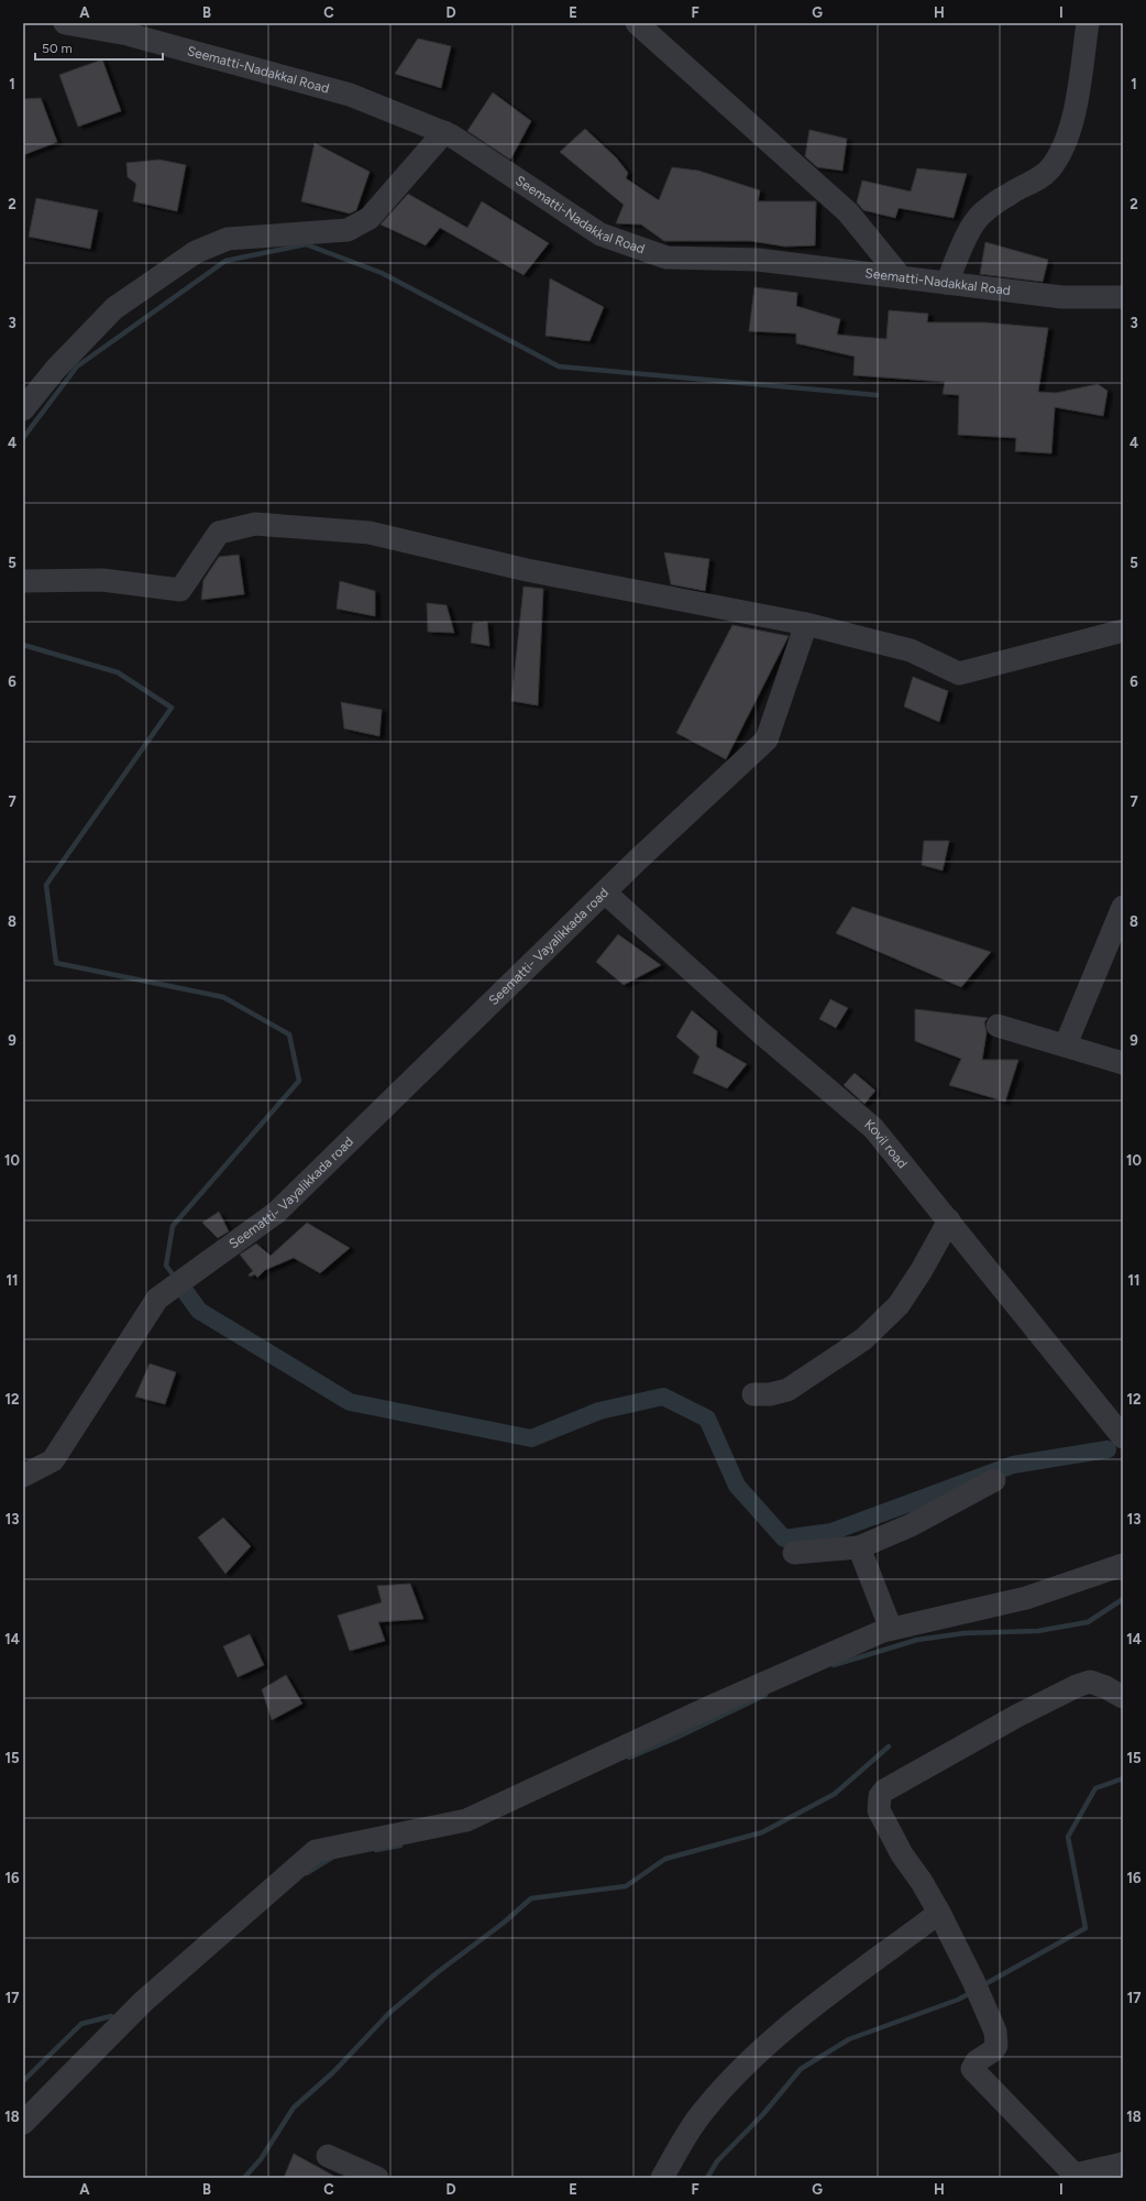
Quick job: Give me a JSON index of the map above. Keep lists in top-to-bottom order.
{
  "streets": {
    "street": ["Seematti-Nadakkal Road", "Seematti- Vayalikkada road", "Kovil road"]
  },
  "crossings": [
    ["Seematti- Vayalikkada road", "Kovil road"]
  ],
  "scale_bar": "50 m",
  "grid": {
    "columns": [
      "A",
      "B",
      "C",
      "D",
      "E",
      "F",
      "G",
      "H",
      "I"
    ],
    "rows": [
      "1",
      "2",
      "3",
      "4",
      "5",
      "6",
      "7",
      "8",
      "9",
      "10",
      "11",
      "12",
      "13",
      "14",
      "15",
      "16",
      "17",
      "18"
    ]
  }
}
